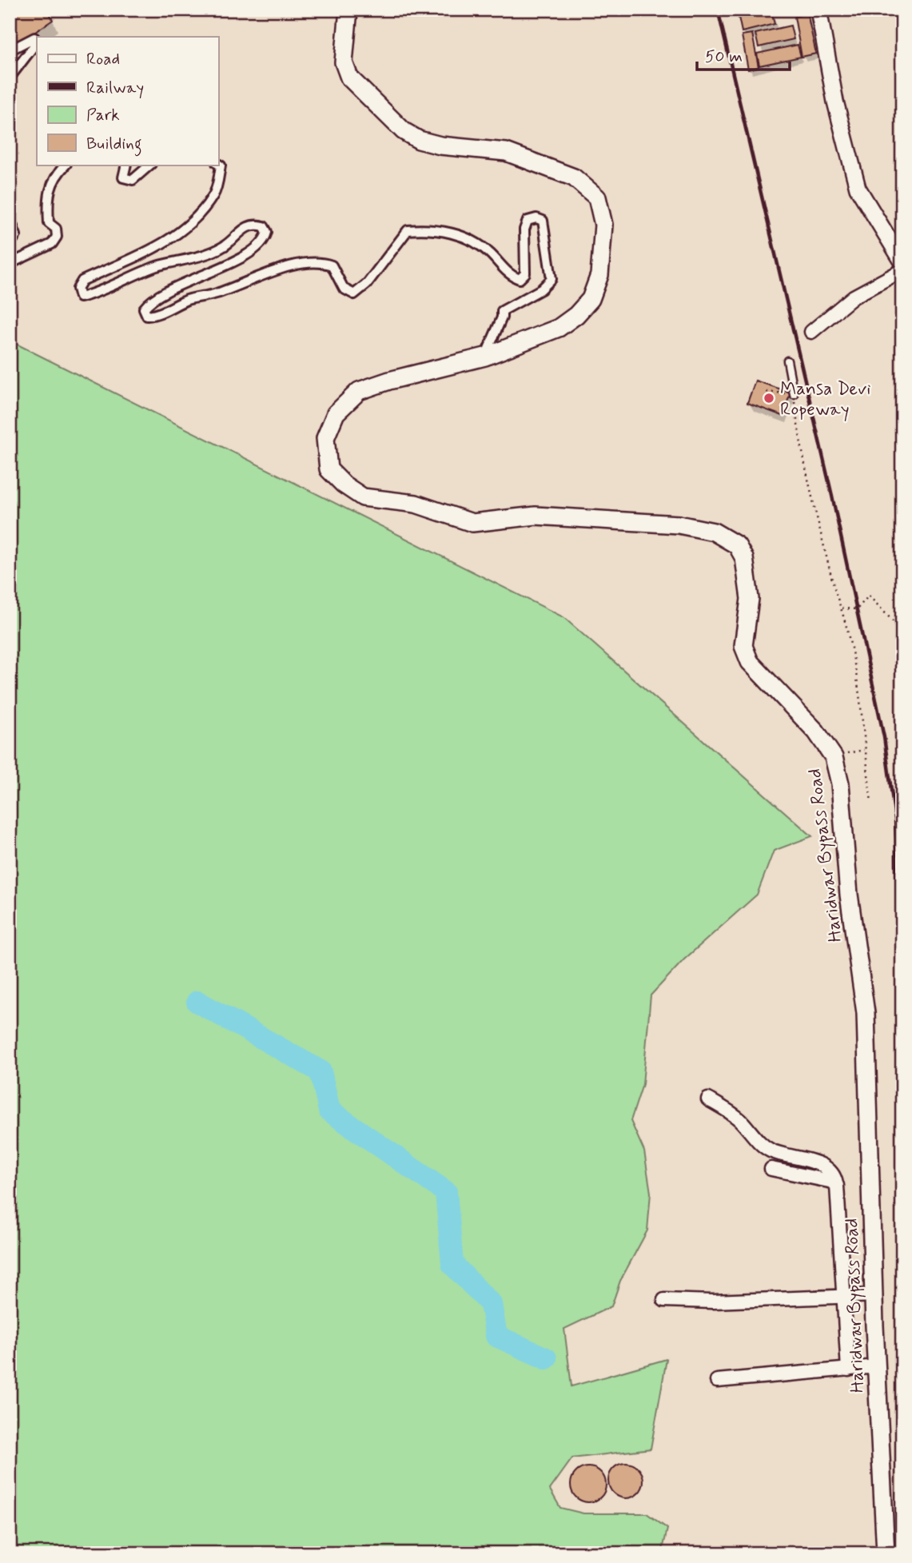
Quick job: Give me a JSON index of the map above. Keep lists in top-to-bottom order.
{
  "streets": {
    "main road": ["Haridwar Bypass Road"]
  },
  "places": ["Mansa Devi Ropeway"],
  "legend": [
    "Road",
    "Railway",
    "Park",
    "Building"
  ],
  "scale_bar": "50 m"
}
